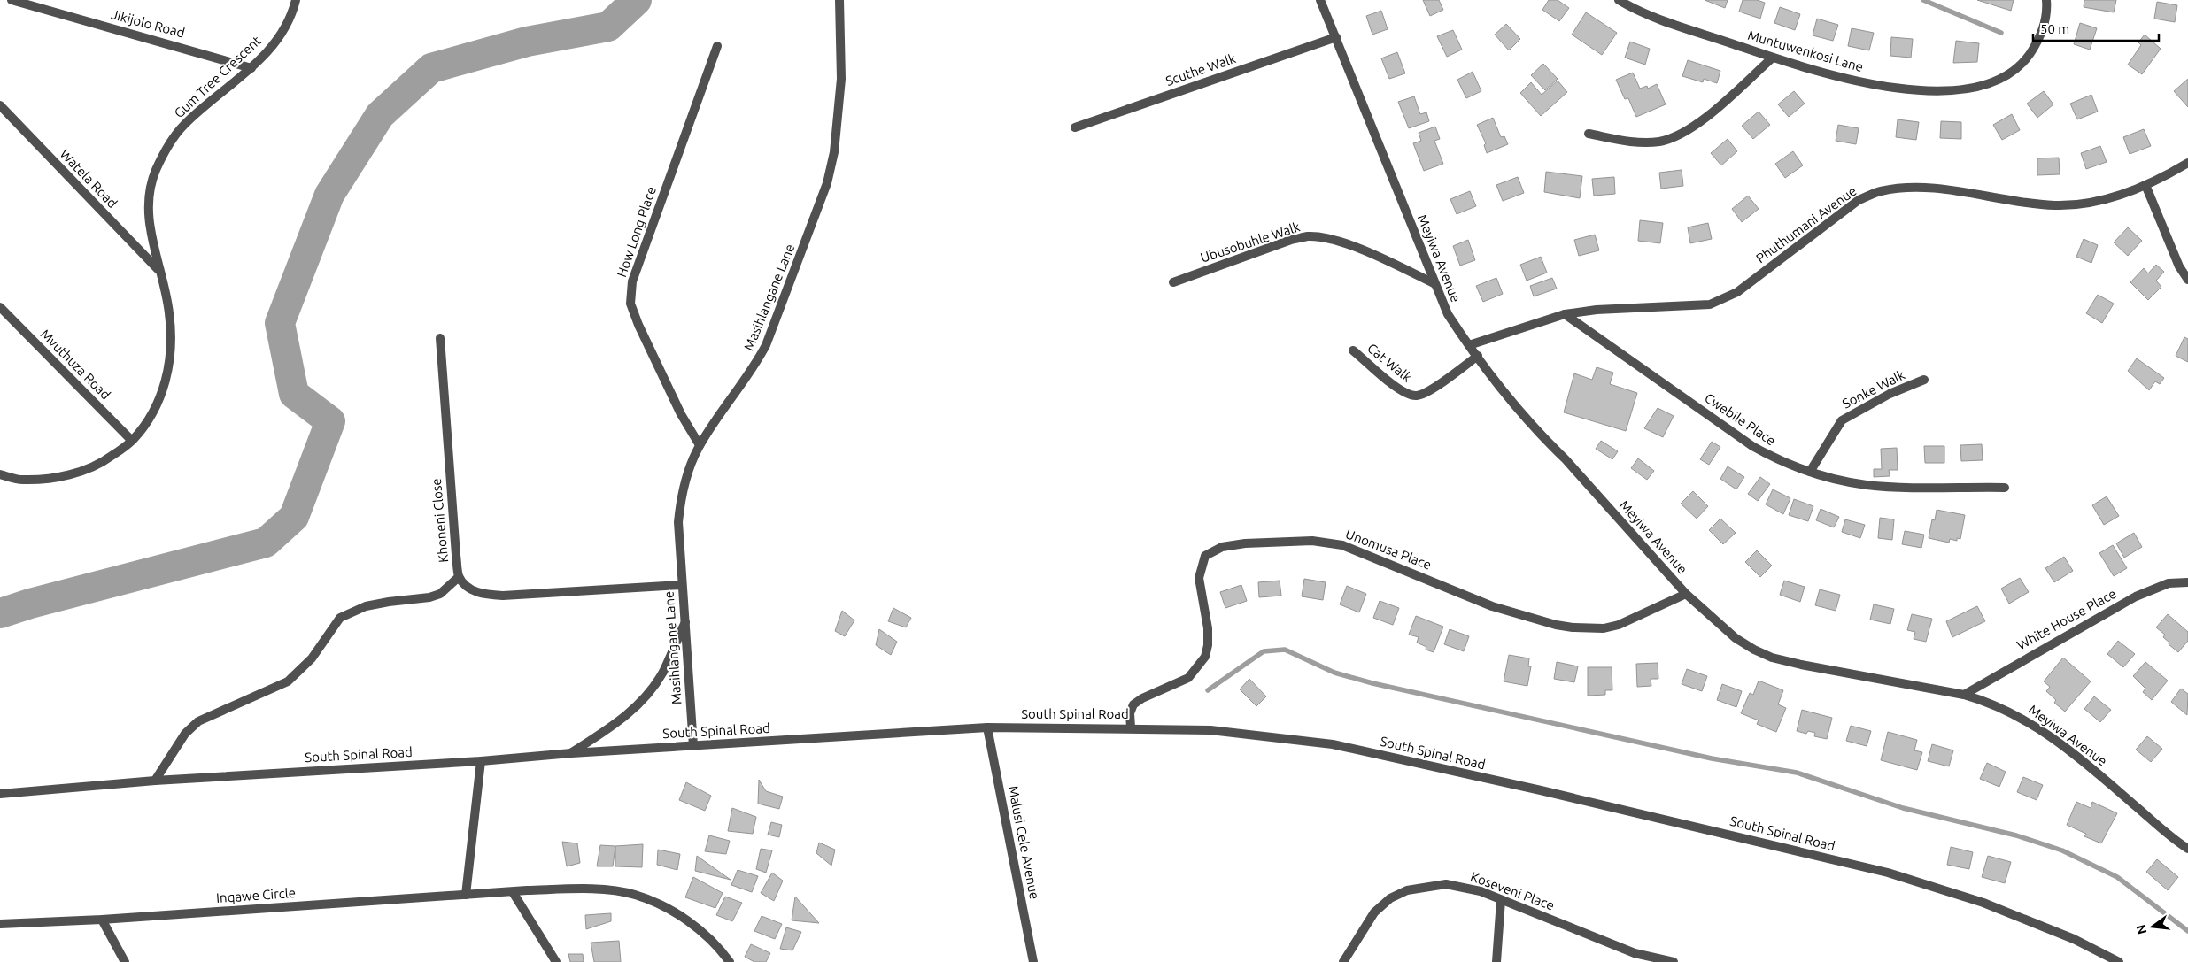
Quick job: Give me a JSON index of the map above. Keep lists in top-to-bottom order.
{
  "streets": {
    "street": [
      "Jikijolo Road",
      "Muntuwenkosi Lane",
      "Scuthe Walk",
      "Gum Tree Crescent",
      "Watela Road",
      "Phuthumani Avenue",
      "How Long Place",
      "Ubusobuhle Walk",
      "Meyiwa Avenue",
      "Masihlangane Lane",
      "Cat Walk",
      "Mvuthuza Road",
      "Sonke Walk",
      "Cwebile Place",
      "Khoneni Close",
      "Unomusa Place",
      "White House Place",
      "South Spinal Road",
      "Malusi Cele Avenue",
      "Koseveni Place",
      "Inqawe Circle"
    ]
  },
  "crossings": [
    ["Jikijolo Road", "Gum Tree Crescent"],
    ["Scuthe Walk", "Meyiwa Avenue"],
    ["Gum Tree Crescent", "Watela Road"],
    ["Gum Tree Crescent", "Mvuthuza Road"],
    ["Phuthumani Avenue", "Meyiwa Avenue"],
    ["Phuthumani Avenue", "Cwebile Place"],
    ["How Long Place", "Masihlangane Lane"],
    ["Ubusobuhle Walk", "Meyiwa Avenue"],
    ["Meyiwa Avenue", "Cat Walk"],
    ["Meyiwa Avenue", "Unomusa Place"],
    ["Meyiwa Avenue", "White House Place"],
    ["Masihlangane Lane", "Khoneni Close"],
    ["Masihlangane Lane", "South Spinal Road"],
    ["Sonke Walk", "Cwebile Place"],
    ["Unomusa Place", "South Spinal Road"],
    ["South Spinal Road", "Malusi Cele Avenue"]
  ],
  "scale_bar": "50 m",
  "north": "left"
}
